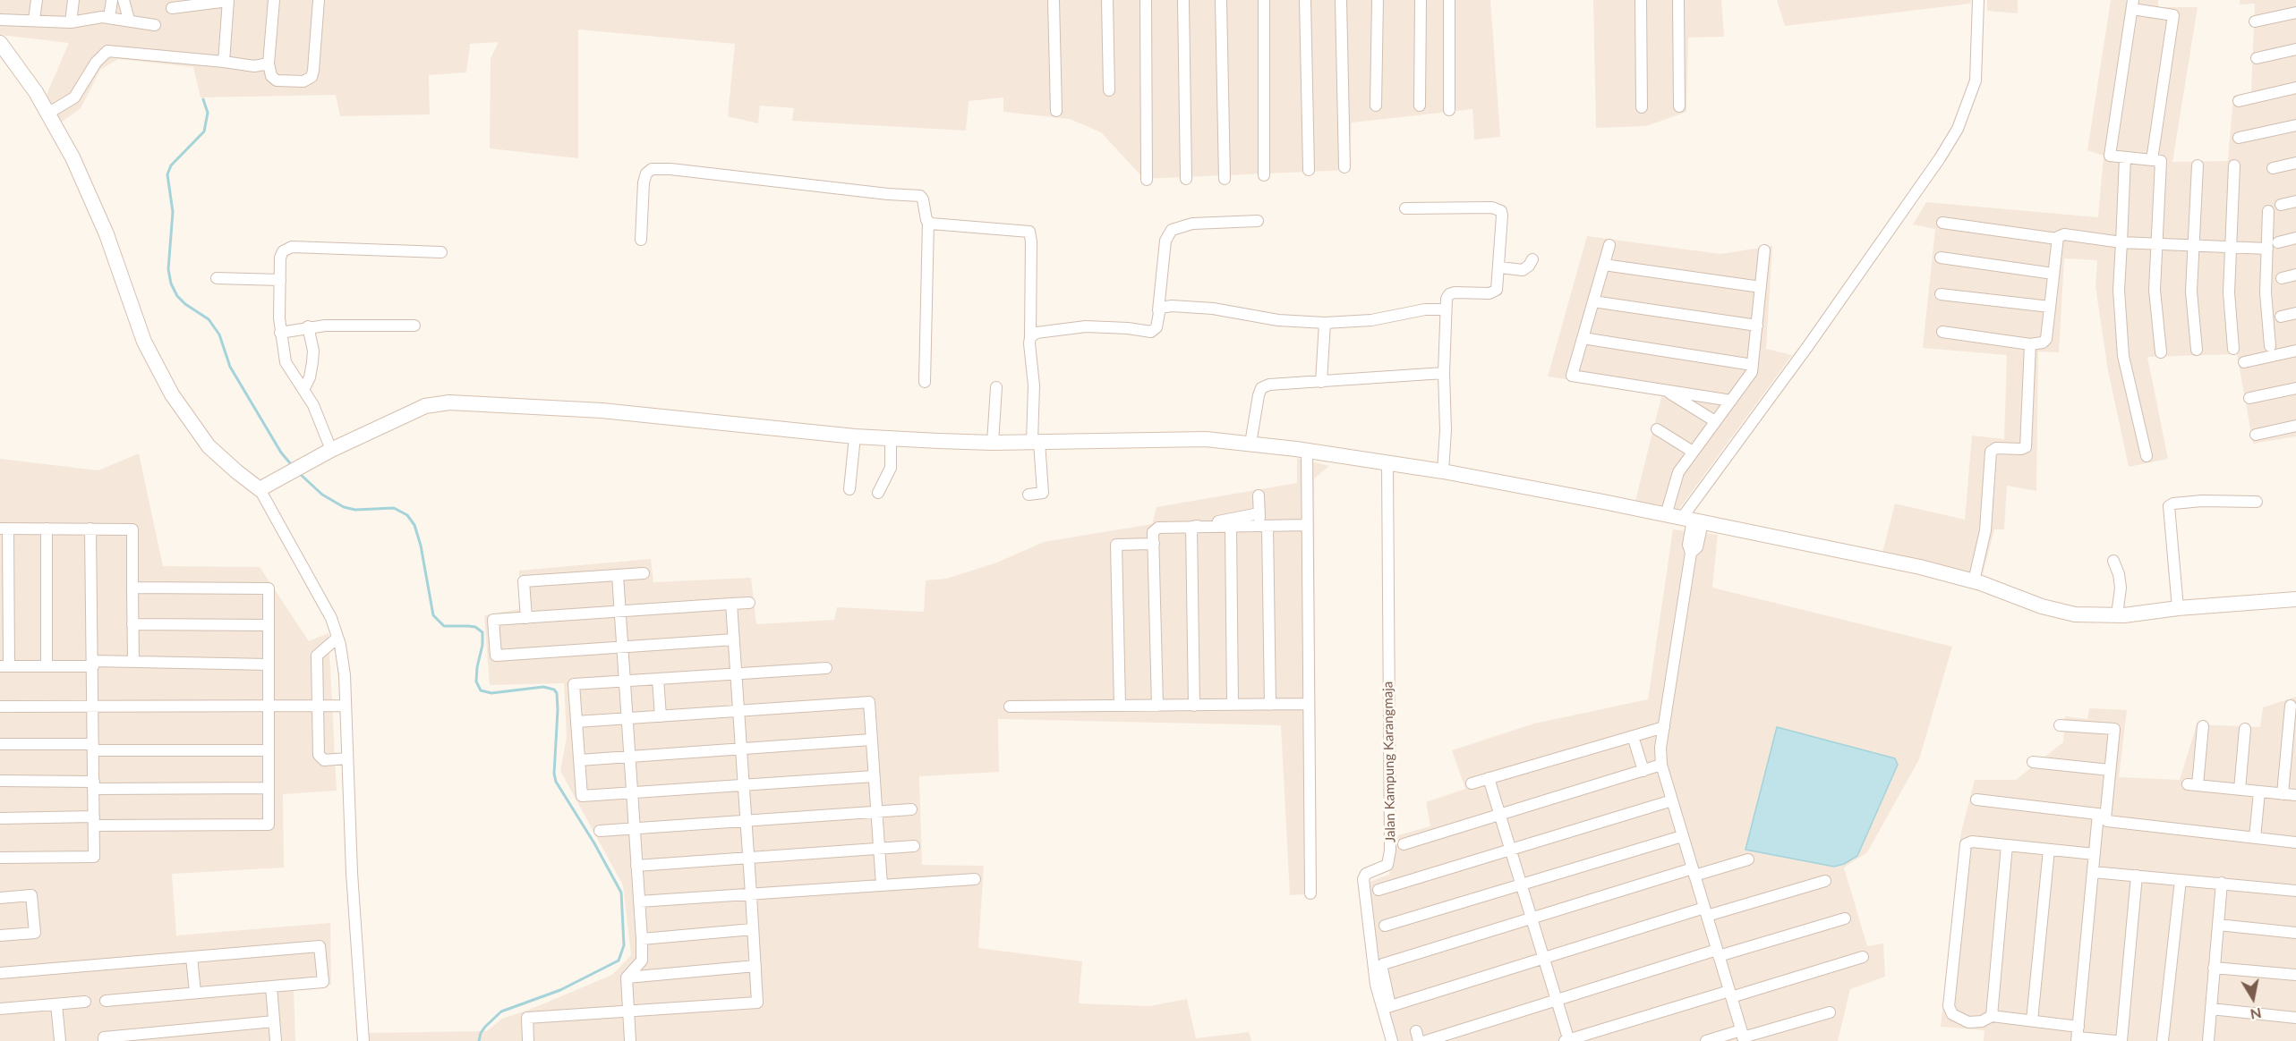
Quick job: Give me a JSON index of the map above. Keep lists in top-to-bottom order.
{
  "streets": {
    "street": ["Jalan Kampung Karangmaja"]
  },
  "north": "bottom"
}
